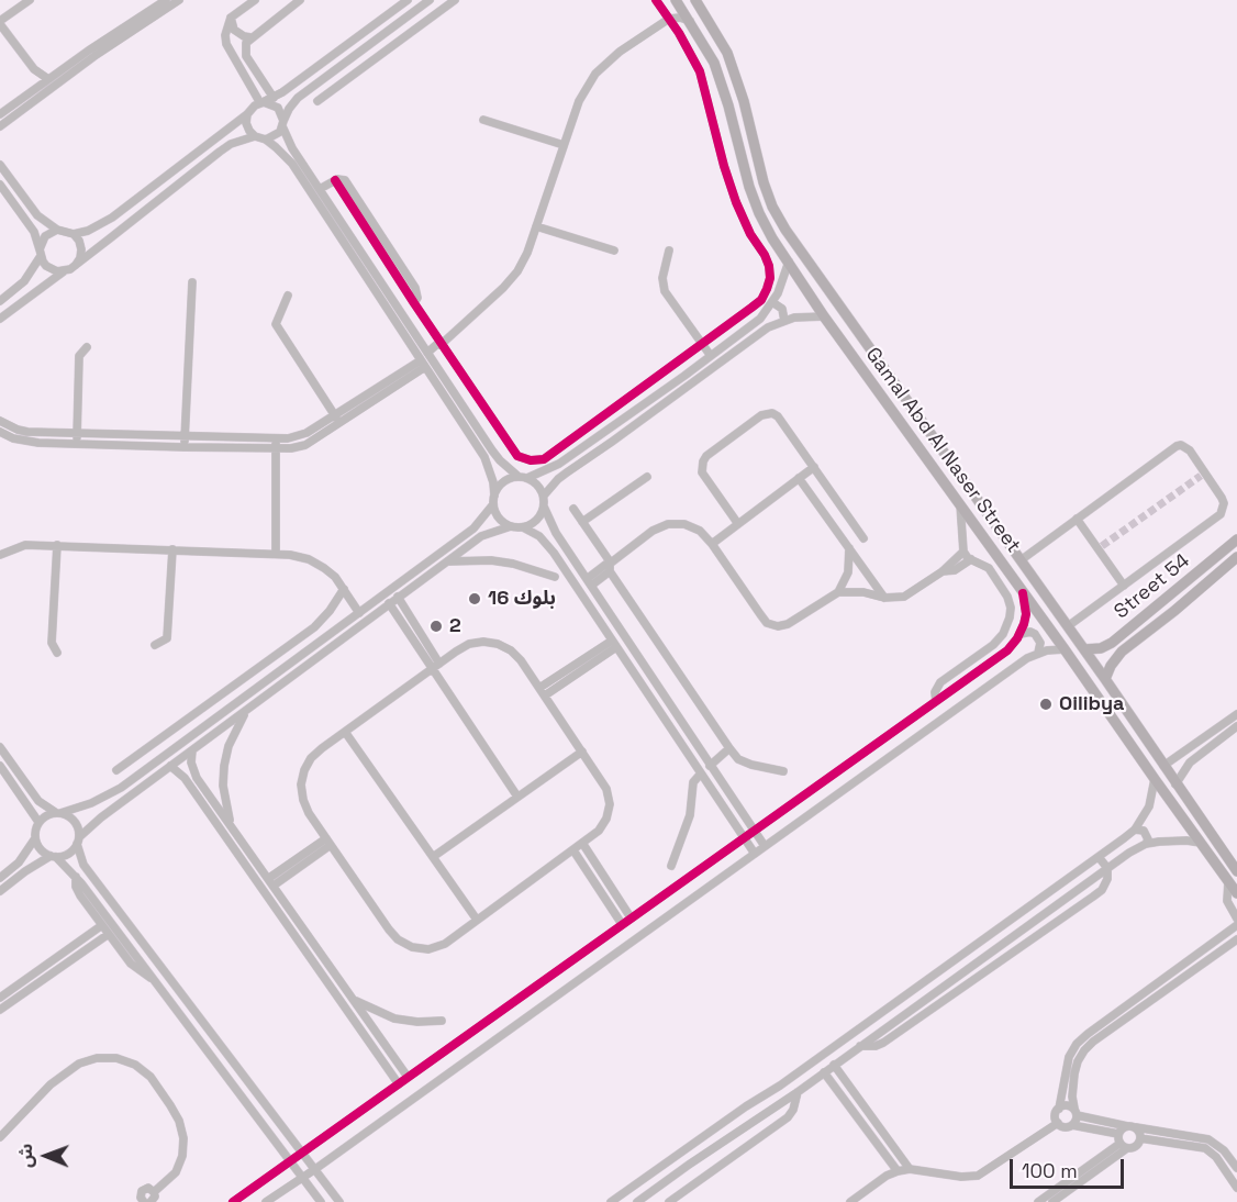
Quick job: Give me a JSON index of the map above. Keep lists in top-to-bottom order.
{
  "streets": {
    "main road": ["Gamal Abd Al Naser Street", "Street 54"]
  },
  "crossings": [
    ["Gamal Abd Al Naser Street", "Street 54"]
  ],
  "places": ["بلوك 16", "2", "Oilibya"],
  "scale_bar": "100 m",
  "north": "left"
}
